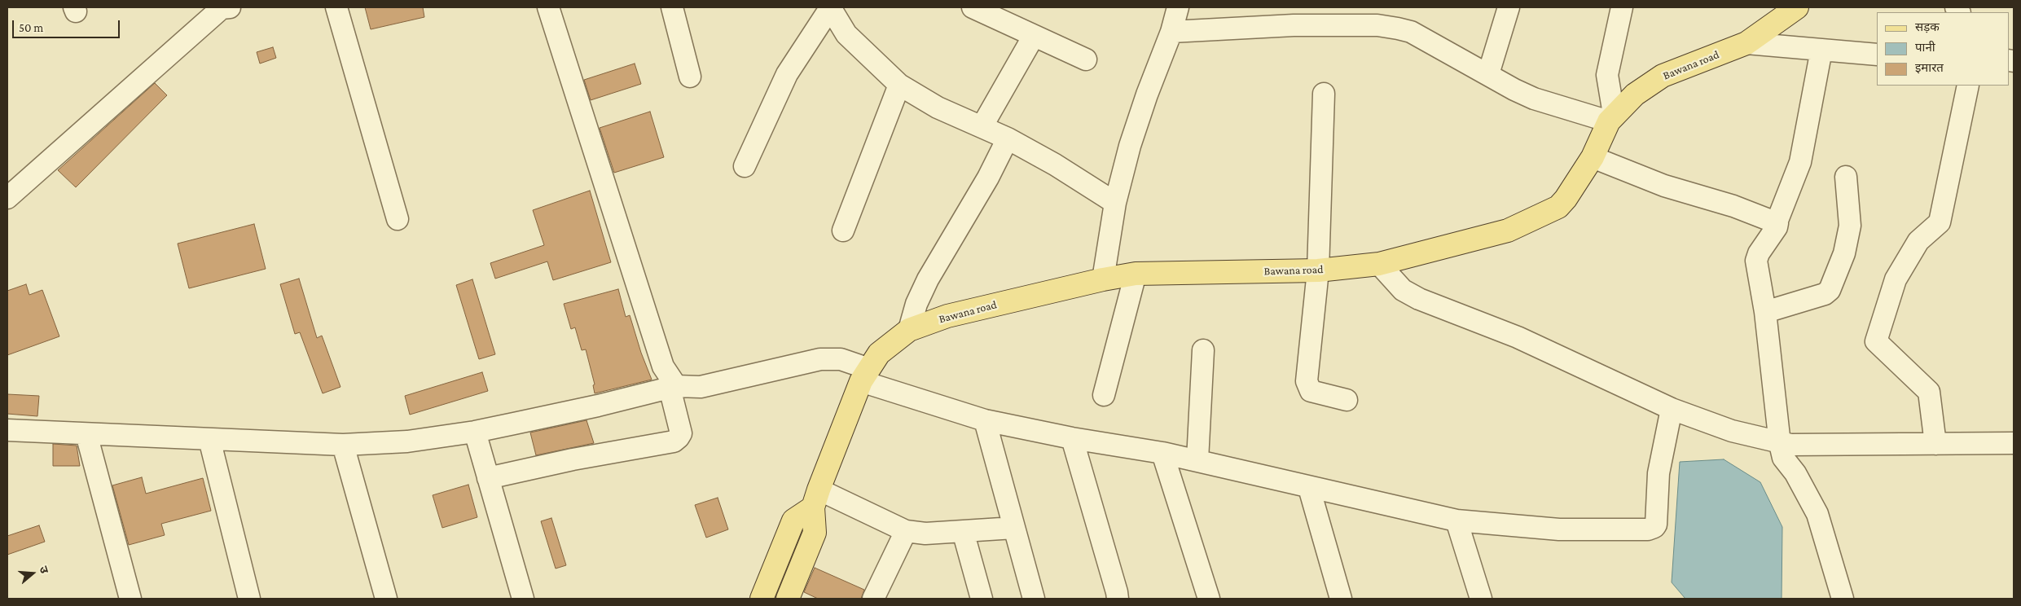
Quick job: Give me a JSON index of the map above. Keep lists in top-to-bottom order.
{
  "streets": {
    "main road": ["Bawana road"]
  },
  "legend": ["सड़क", "पानी", "इमारत"],
  "scale_bar": "50 m",
  "north": "right"
}
